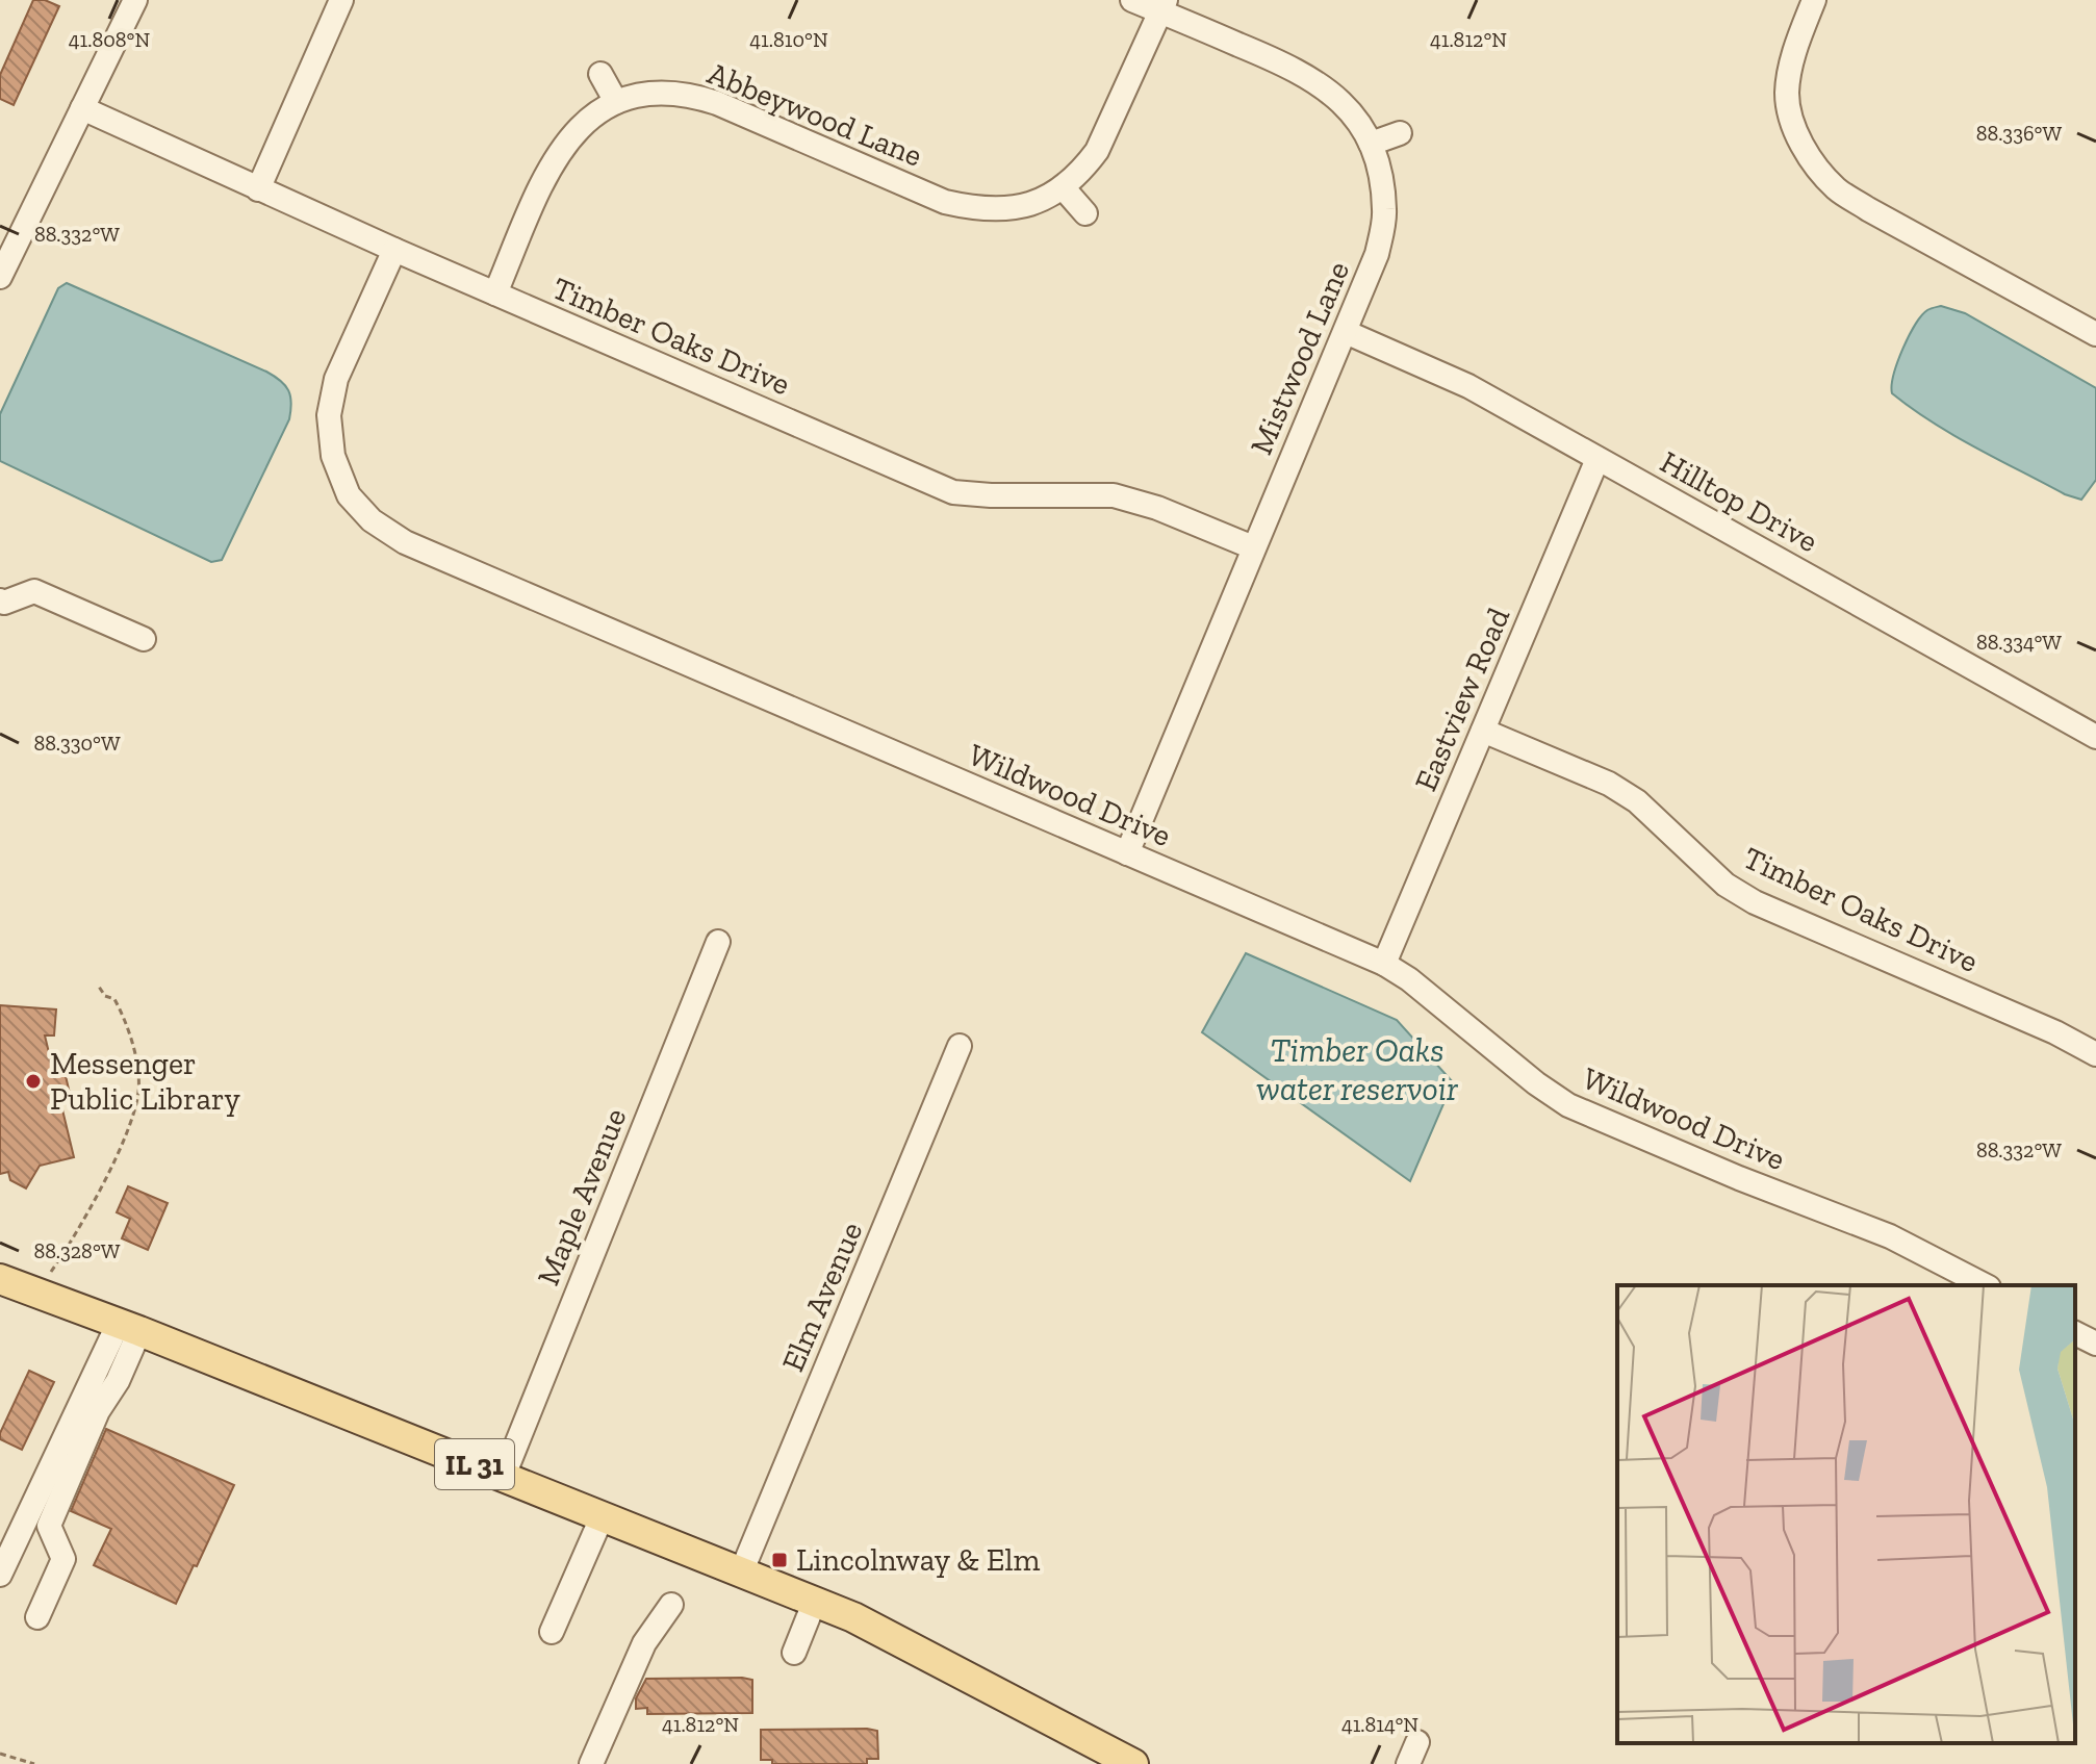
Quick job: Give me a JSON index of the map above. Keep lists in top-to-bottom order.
{
  "streets": {
    "main road": ["IL 31"],
    "street": [
      "Abbeywood Lane",
      "Timber Oaks Drive",
      "Mistwood Lane",
      "Hilltop Drive",
      "Eastview Road",
      "Wildwood Drive",
      "Maple Avenue",
      "Elm Avenue"
    ]
  },
  "crossings": [
    ["Abbeywood Lane", "Timber Oaks Drive"],
    ["Abbeywood Lane", "Mistwood Lane"],
    ["Timber Oaks Drive", "Mistwood Lane"],
    ["Timber Oaks Drive", "Eastview Road"],
    ["Timber Oaks Drive", "Wildwood Drive"],
    ["Mistwood Lane", "Hilltop Drive"],
    ["Mistwood Lane", "Wildwood Drive"],
    ["Hilltop Drive", "Eastview Road"],
    ["Eastview Road", "Wildwood Drive"],
    ["Maple Avenue", "IL 31"],
    ["Elm Avenue", "IL 31"]
  ],
  "water": ["Timber Oaks water reservoir"],
  "places": {
    "other": ["Messenger Public Library"],
    "transit": ["Lincolnway & Elm"]
  },
  "coordinates": [
    "41.808°N",
    "41.810°N",
    "41.812°N",
    "88.336°W",
    "88.332°W",
    "88.334°W",
    "88.330°W",
    "88.328°W",
    "41.814°N"
  ]
}
